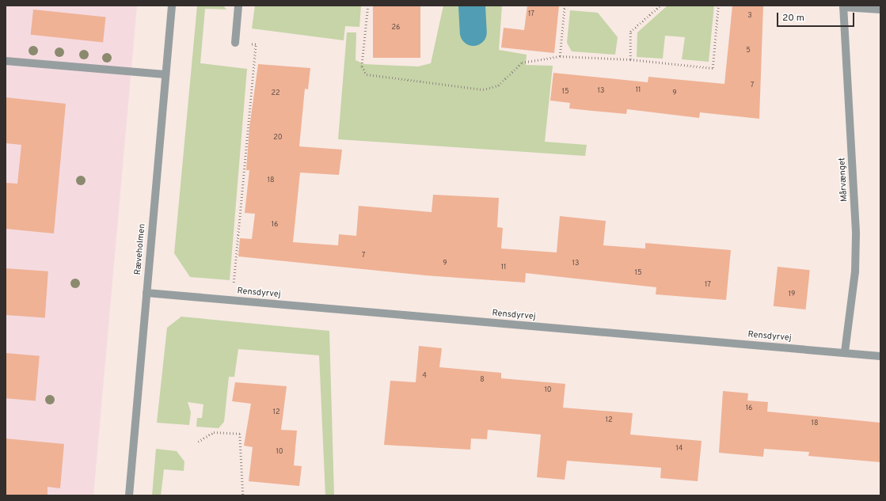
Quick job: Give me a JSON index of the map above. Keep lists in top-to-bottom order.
{
  "streets": {
    "street": ["Mårvænget", "Ræveholmen", "Rensdyrvej"]
  },
  "crossings": [
    ["Mårvænget", "Rensdyrvej"],
    ["Ræveholmen", "Rensdyrvej"]
  ],
  "house_numbers": [
    "17",
    "3",
    "26",
    "5",
    "7",
    "11",
    "13",
    "15",
    "22",
    "9",
    "20",
    "18",
    "16",
    "7",
    "9",
    "13",
    "11",
    "15",
    "17",
    "19",
    "4",
    "8",
    "10",
    "16",
    "12",
    "12",
    "18",
    "14",
    "10"
  ],
  "scale_bar": "20 m"
}
